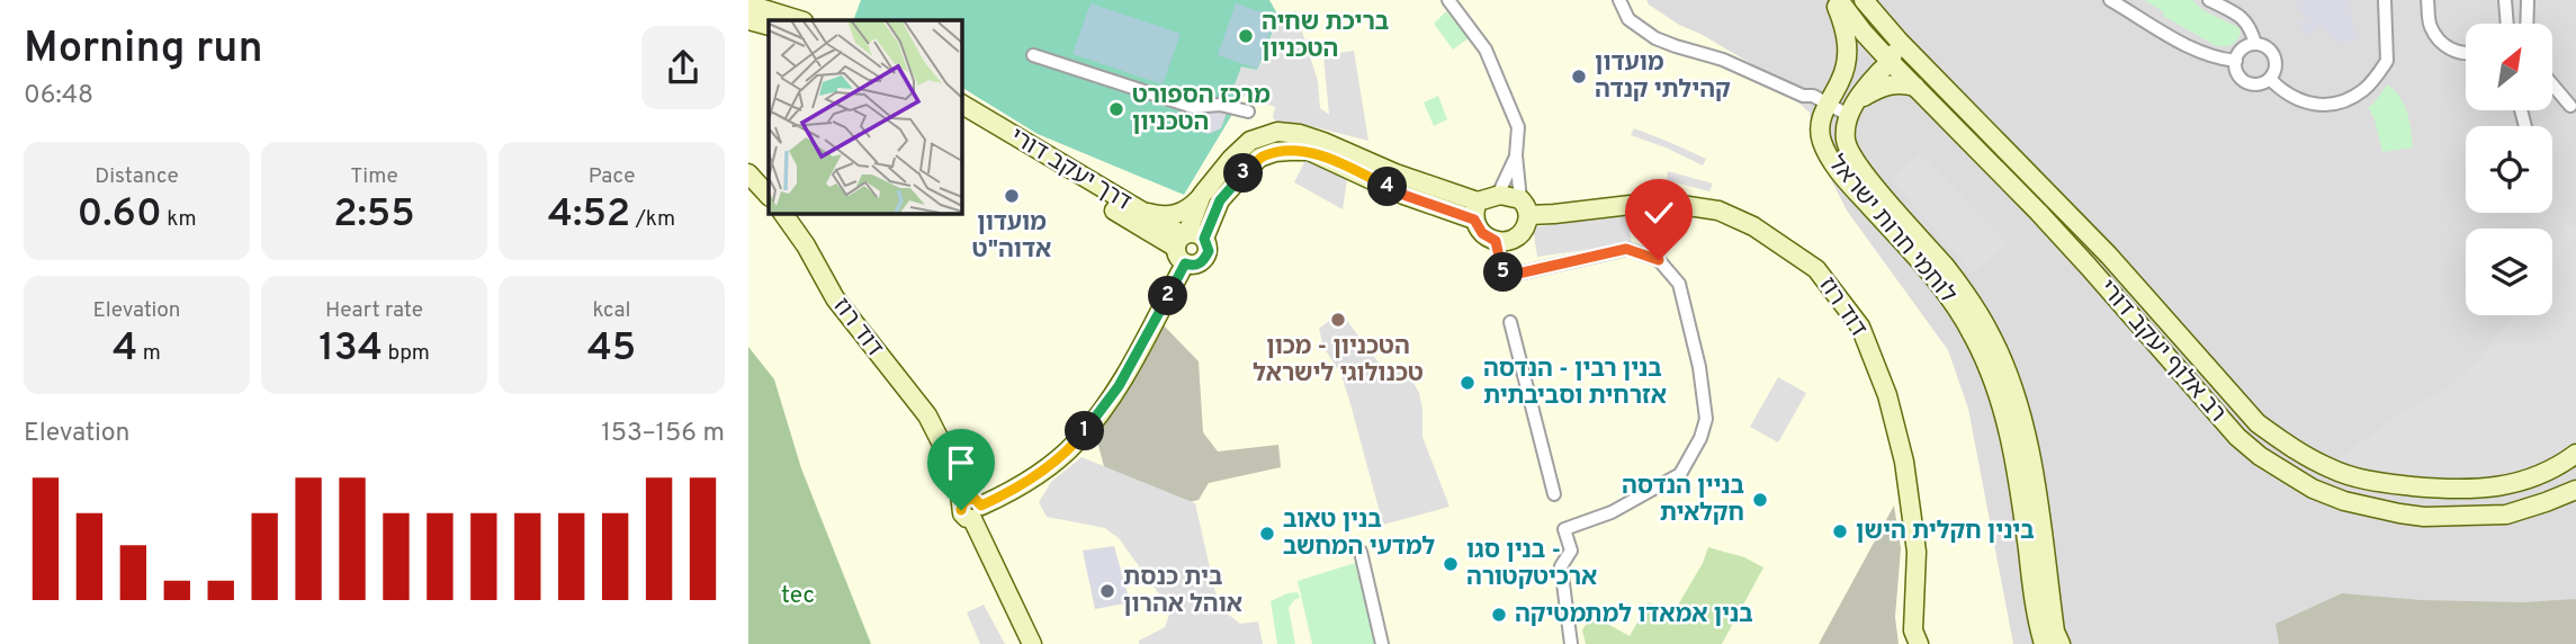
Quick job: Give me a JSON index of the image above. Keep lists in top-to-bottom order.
{
  "streets": {
    "main road": [
      "דרך יעקב דורי",
      "לוחמי חרות ישראל",
      "דוד רוז",
      "רב אלוף יעקב דורי"
    ]
  },
  "crossings": [
    ["לוחמי חרות ישראל", "רב אלוף יעקב דורי"]
  ],
  "parks": ["tec"],
  "places": [
    "בריכת שחיה הטכניון",
    "מועדון קהילתי קנדה",
    "מרכז הספורט הטכניון",
    "מועדון אדוה\"ט",
    "הטכניון - מכון טכנולוגי לישראל",
    "בנין רבין - הנדסה אזרחית וסביבתית",
    "בניין הנדסה חקלאית",
    "בינין חקלית הישן",
    "בנין טאוב למדעי המחשב",
    "בנין סגו - ארכיטקטורה",
    "בית כנסת אוהל אהרון",
    "בנין אמאדו למתמטיקה"
  ],
  "north": "top right",
  "page": {
    "heading": ["Morning run", "06:48"],
    "stats": [
      ["Distance", "0.60 km"],
      ["Time", "2:55"],
      ["Pace", "4:52 /km"],
      ["Elevation", "4 m"],
      ["Heart rate", "134 bpm"],
      ["kcal", "45"]
    ],
    "pins": [
      "3",
      "4",
      "5",
      "2",
      "1"
    ],
    "chart": ["Elevation", "153–156 m"]
  }
}
